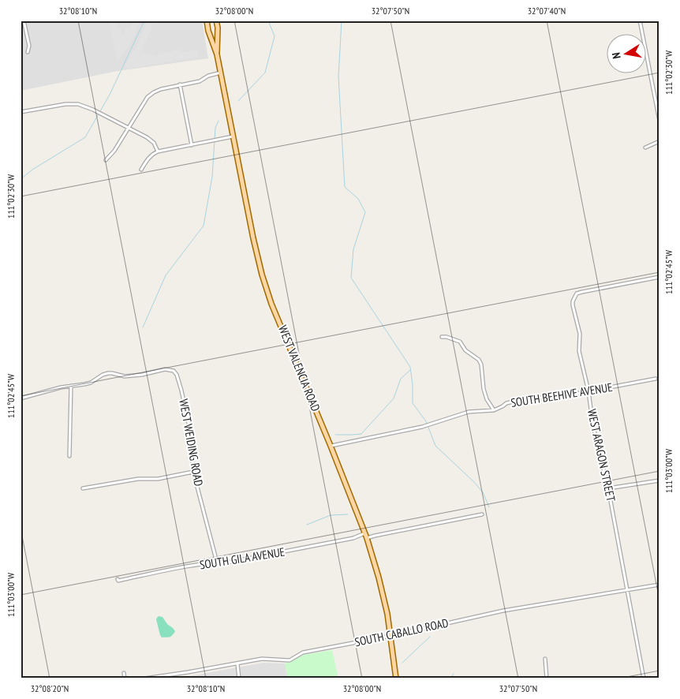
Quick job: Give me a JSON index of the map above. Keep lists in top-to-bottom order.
{
  "streets": {
    "main road": ["WEST VALENCIA ROAD"],
    "street": [
      "SOUTH BEEHIVE AVENUE",
      "WEST WEIDING ROAD",
      "WEST ARAGON STREET",
      "SOUTH GILA AVENUE",
      "SOUTH CABALLO ROAD"
    ]
  },
  "crossings": [
    ["WEST VALENCIA ROAD", "SOUTH BEEHIVE AVENUE"],
    ["WEST VALENCIA ROAD", "SOUTH GILA AVENUE"],
    ["WEST VALENCIA ROAD", "SOUTH CABALLO ROAD"],
    ["SOUTH BEEHIVE AVENUE", "WEST ARAGON STREET"],
    ["WEST WEIDING ROAD", "SOUTH GILA AVENUE"],
    ["WEST ARAGON STREET", "SOUTH CABALLO ROAD"]
  ],
  "north": "left",
  "coordinates": [
    "32°08'10\"N",
    "32°08'00\"N",
    "32°07'50\"N",
    "32°07'40\"N",
    "111°02'30\"W",
    "111°02'45\"W",
    "111°03'00\"W",
    "32°08'20\"N"
  ]
}
